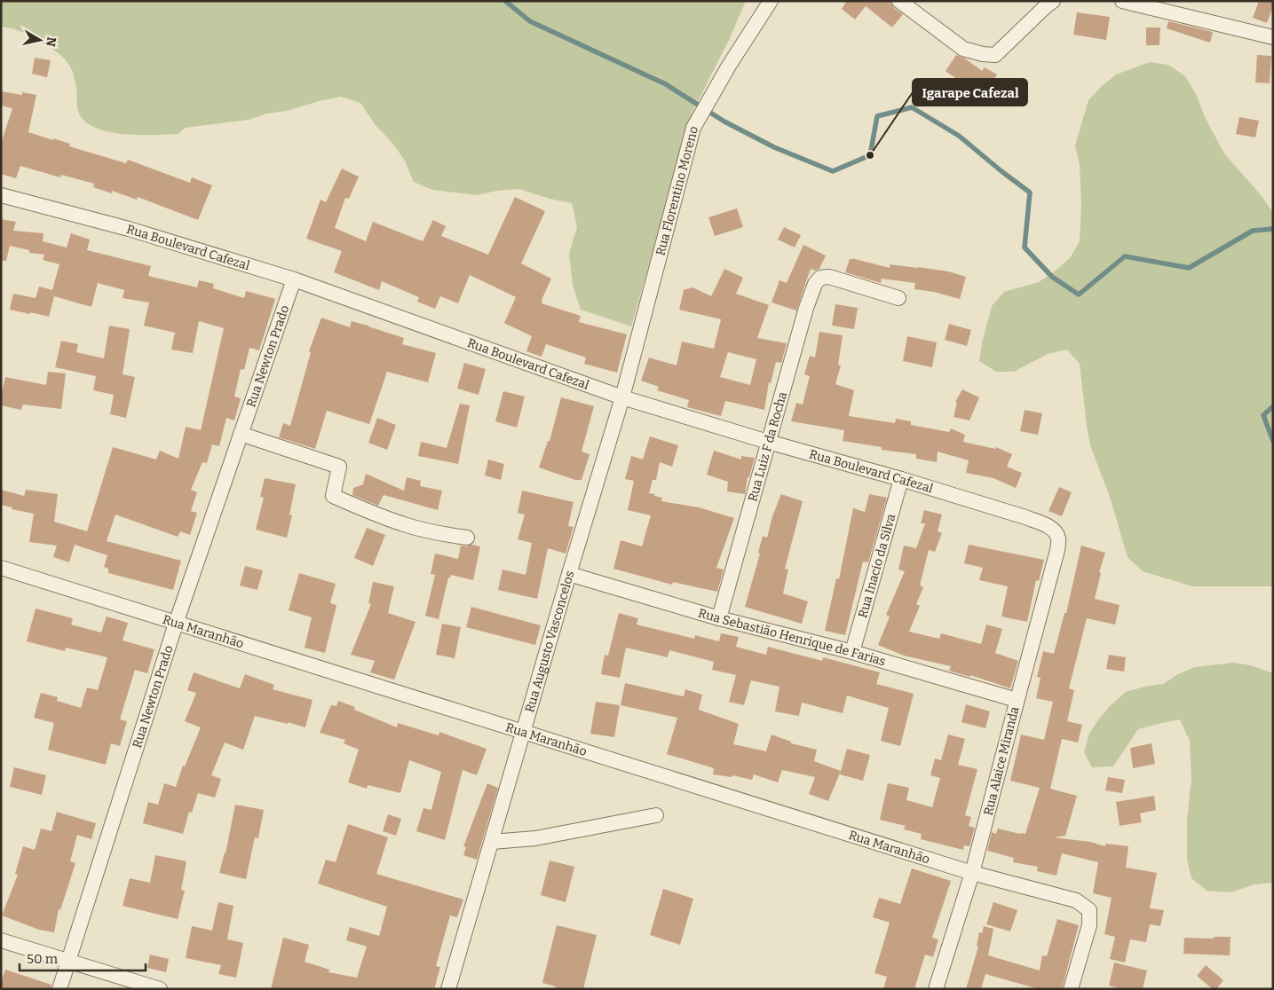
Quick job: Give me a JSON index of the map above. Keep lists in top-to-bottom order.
{
  "streets": {
    "street": [
      "Rua Florentino Moreno",
      "Rua Boulevard Cafezal",
      "Rua Newton Prado",
      "Rua Luiz F da Rocha",
      "Rua Inacio da Silva",
      "Rua Maranhão",
      "Rua Sebastião Henrique de Farias",
      "Rua Augusto Vasconcelos",
      "Rua Alaice Miranda"
    ]
  },
  "crossings": [
    ["Rua Florentino Moreno", "Rua Boulevard Cafezal"],
    ["Rua Florentino Moreno", "Rua Augusto Vasconcelos"],
    ["Rua Boulevard Cafezal", "Rua Newton Prado"],
    ["Rua Boulevard Cafezal", "Rua Luiz F da Rocha"],
    ["Rua Boulevard Cafezal", "Rua Inacio da Silva"],
    ["Rua Boulevard Cafezal", "Rua Augusto Vasconcelos"],
    ["Rua Boulevard Cafezal", "Rua Alaice Miranda"],
    ["Rua Newton Prado", "Rua Maranhão"],
    ["Rua Luiz F da Rocha", "Rua Sebastião Henrique de Farias"],
    ["Rua Inacio da Silva", "Rua Sebastião Henrique de Farias"],
    ["Rua Maranhão", "Rua Augusto Vasconcelos"],
    ["Rua Maranhão", "Rua Alaice Miranda"],
    ["Rua Sebastião Henrique de Farias", "Rua Augusto Vasconcelos"],
    ["Rua Sebastião Henrique de Farias", "Rua Alaice Miranda"]
  ],
  "places": ["Igarape Cafezal"],
  "scale_bar": "50 m",
  "north": "right"
}
